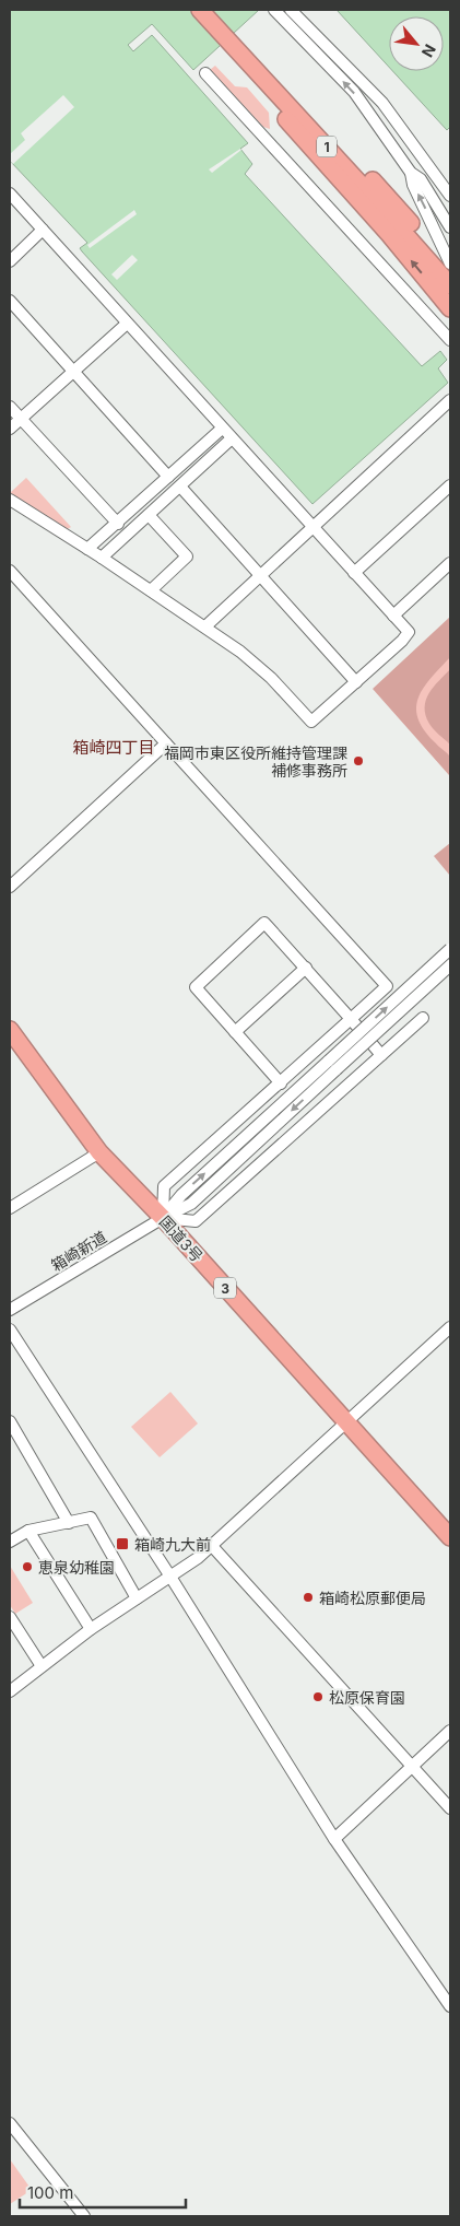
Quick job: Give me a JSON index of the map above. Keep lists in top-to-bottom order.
{
  "streets": {
    "highway": ["1", "国道3号", "3"],
    "street": ["箱崎新道"]
  },
  "crossings": [
    ["国道3号", "箱崎新道"]
  ],
  "districts": ["箱崎四丁目"],
  "places": {
    "other": [
      "福岡市東区役所維持管理課 補修事務所",
      "恵泉幼稚園",
      "箱崎松原郵便局",
      "松原保育園"
    ],
    "transit": ["箱崎九大前"]
  },
  "scale_bar": "100 m",
  "north": "bottom right"
}
